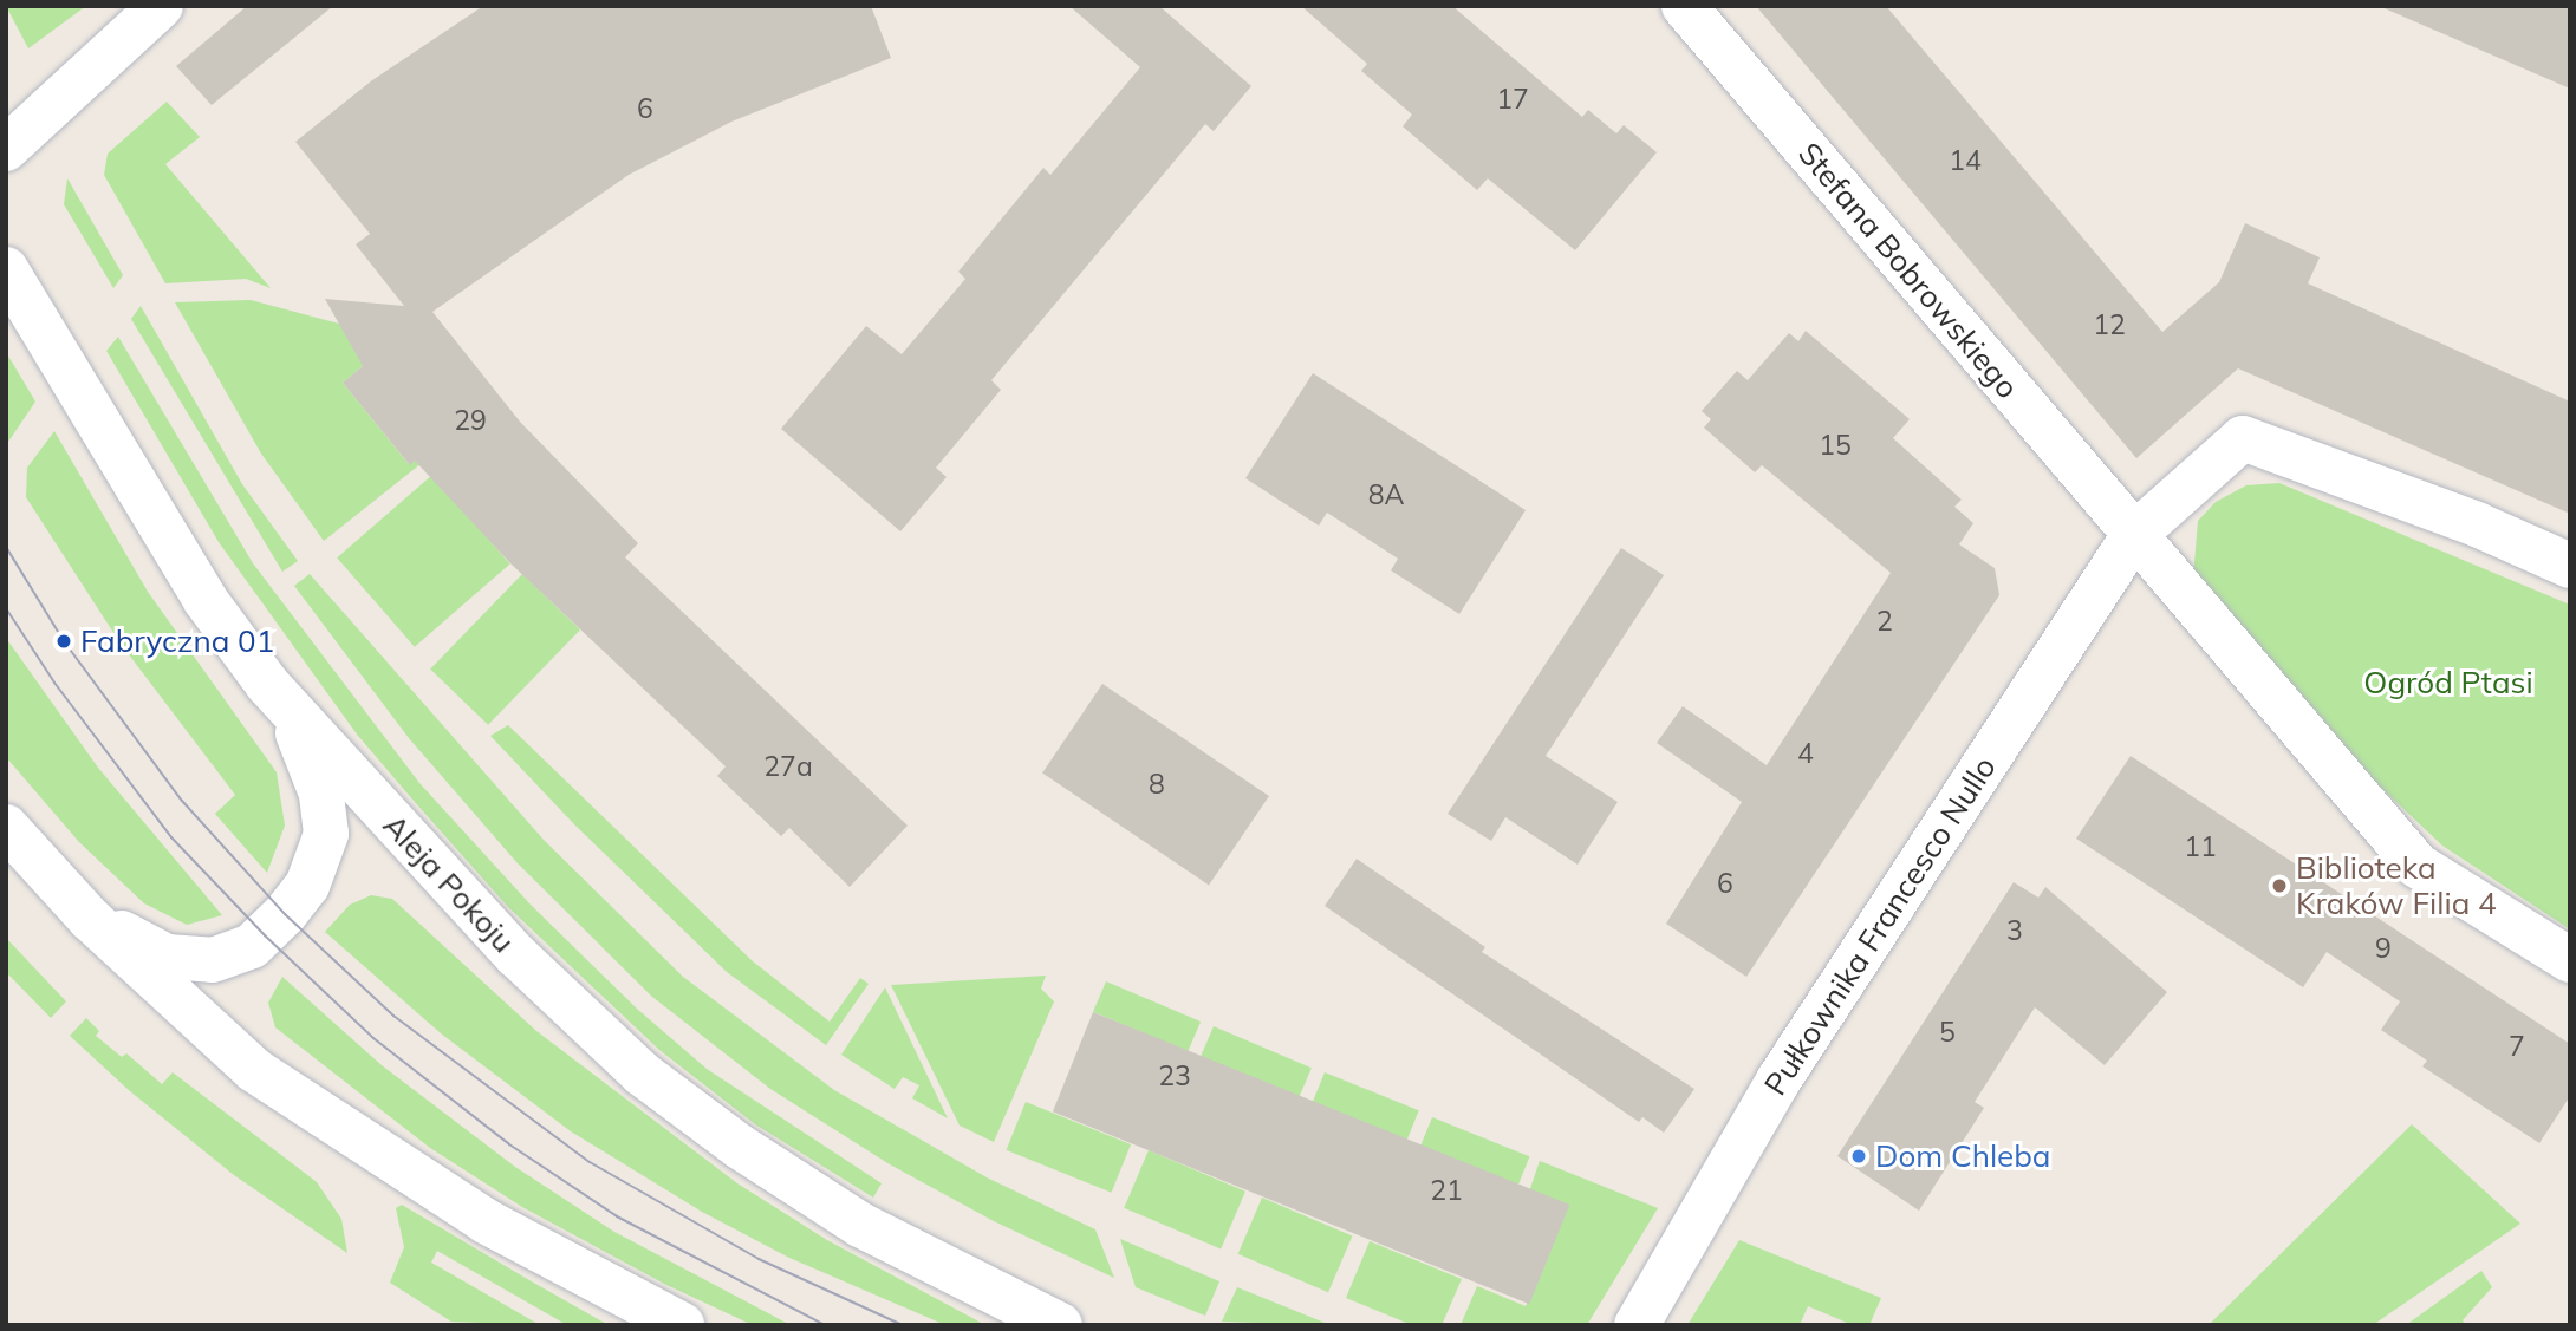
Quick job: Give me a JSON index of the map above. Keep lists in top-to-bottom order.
{
  "streets": {
    "street": ["Stefana Bobrowskiego", "Aleja Pokoju", "Pułkownika Francesco Nullo"]
  },
  "crossings": [
    ["Stefana Bobrowskiego", "Pułkownika Francesco Nullo"]
  ],
  "parks": ["Ogród Ptasi"],
  "places": ["Fabryczna 01", "Biblioteka Kraków Filia 4", "Dom Chleba"],
  "house_numbers": [
    "17",
    "6",
    "14",
    "12",
    "29",
    "15",
    "8A",
    "2",
    "4",
    "27a",
    "8",
    "11",
    "6",
    "3",
    "9",
    "5",
    "7",
    "23",
    "21"
  ]
}
